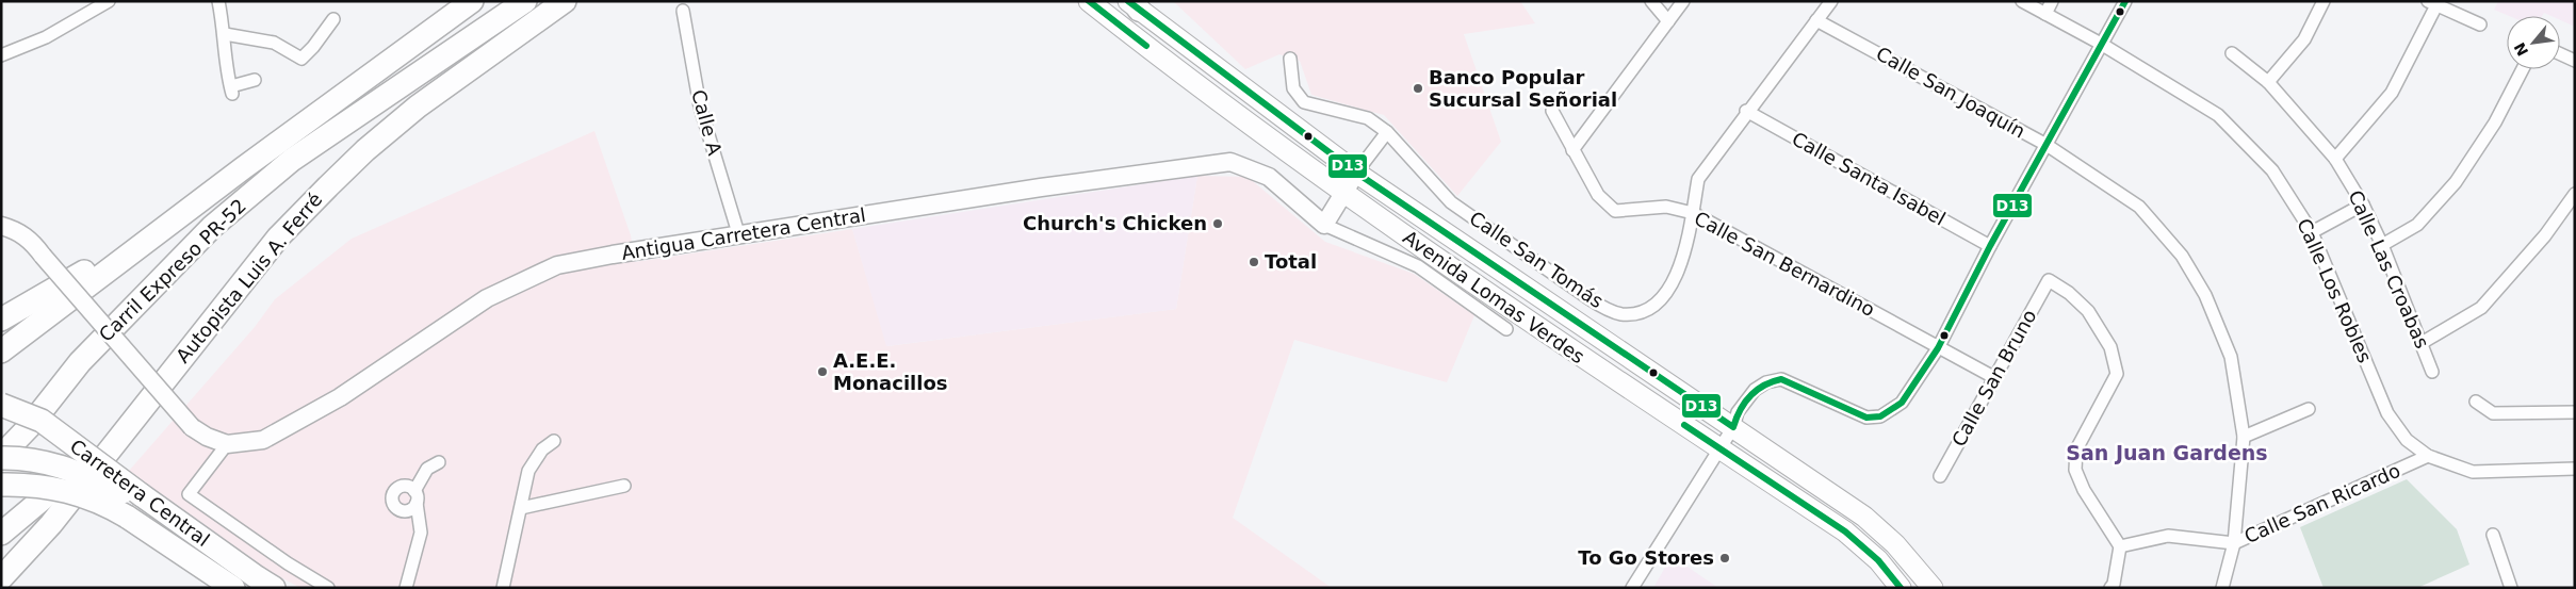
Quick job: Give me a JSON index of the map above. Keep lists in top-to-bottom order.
{
  "streets": {
    "highway": ["Carril Expreso PR-52", "Autopista Luis A. Ferré", "Carretera Central"],
    "main road": ["Avenida Lomas Verdes"],
    "street": [
      "Calle San Joaquín",
      "Calle A",
      "Calle Santa Isabel",
      "Antigua Carretera Central",
      "Calle San Tomás",
      "Calle San Bernardino",
      "Calle Las Croabas",
      "Calle Los Robles",
      "Calle San Bruno",
      "Calle San Ricardo"
    ]
  },
  "crossings": [
    ["Calle San Joaquín", "Calle San Tomás"],
    ["Calle San Joaquín", "Calle San Ricardo"],
    ["Calle A", "Antigua Carretera Central"],
    ["Calle Santa Isabel", "Calle San Tomás"],
    ["Calle San Tomás", "Calle San Bernardino"],
    ["Calle San Bernardino", "Calle San Bruno"],
    ["Calle Los Robles", "Calle San Ricardo"],
    ["Calle San Bruno", "Calle San Ricardo"]
  ],
  "districts": ["San Juan Gardens"],
  "places": [
    "Banco Popular Sucursal Señorial",
    "Church's Chicken",
    "Total",
    "A.E.E. Monacillos",
    "To Go Stores"
  ],
  "lines": ["transit line D13"],
  "north": "bottom left"
}
